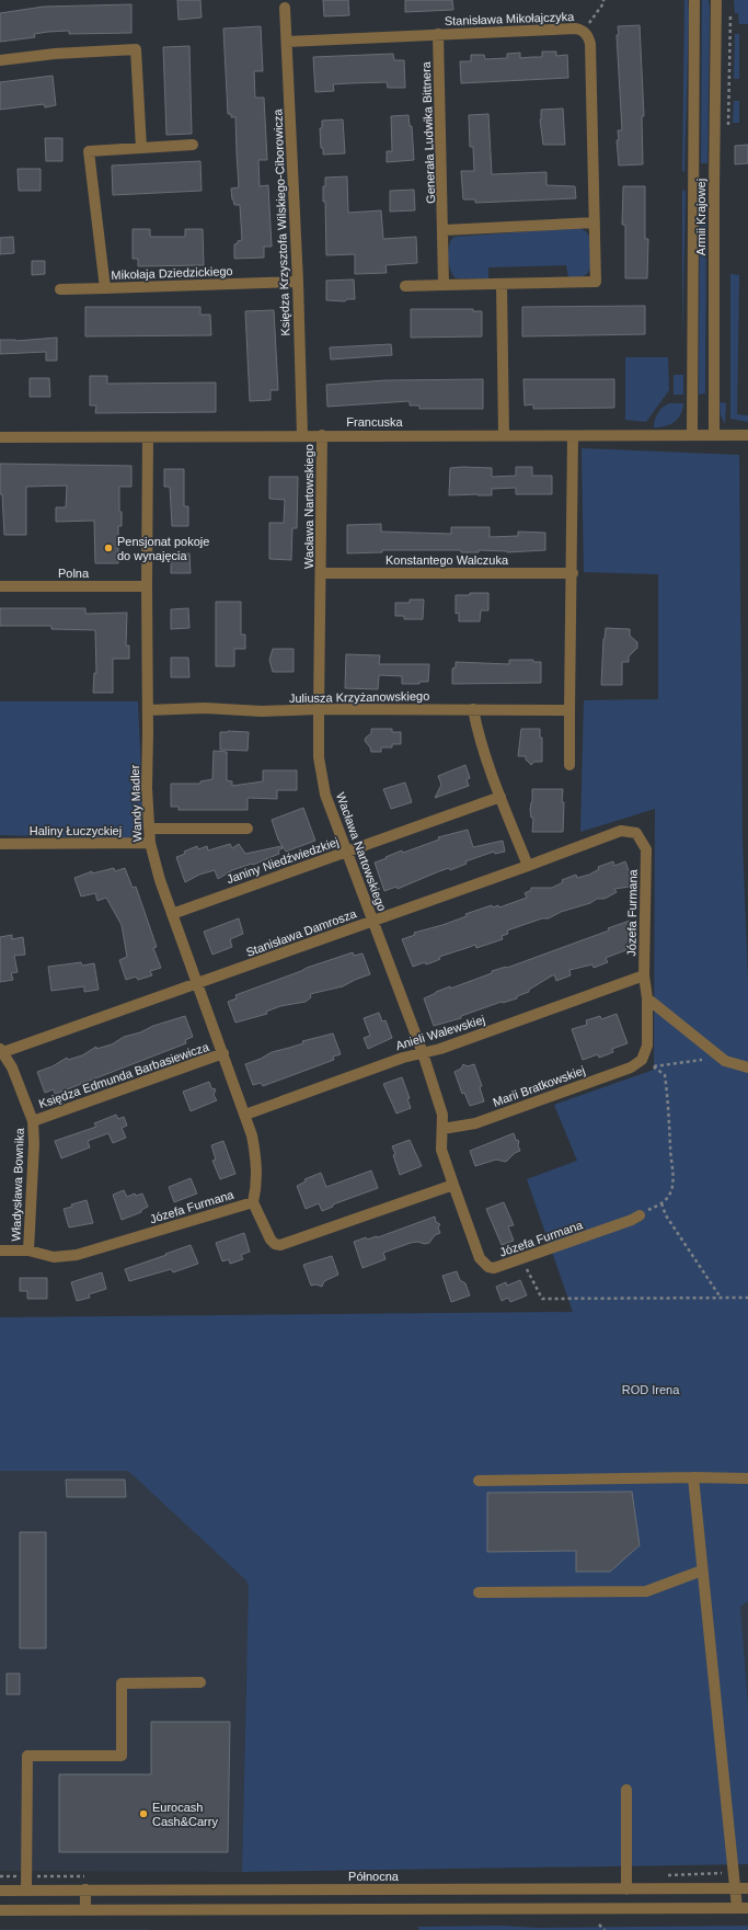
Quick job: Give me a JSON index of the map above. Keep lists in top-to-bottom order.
{
  "streets": {
    "street": [
      "Stanisława Mikołajczyka",
      "Generała Ludwika Bittnera",
      "Armii Krajowej",
      "Księdza Krzysztofa Wilskiego-Ciborowicza",
      "Mikołaja Dziedzickiego",
      "Francuska",
      "Wacława Nartowskiego",
      "Konstantego Walczuka",
      "Polna",
      "Juliusza Krzyżanowskiego",
      "Wandy Madler",
      "Haliny Łuczyckiej",
      "Janiny Niedźwiedzkiej",
      "Józefa Furmana",
      "Stanisława Damrosza",
      "Anieli Walewskiej",
      "Księdza Edmunda Barbasiewicza",
      "Marii Bratkowskiej",
      "Władysława Bownika",
      "Północna"
    ]
  },
  "crossings": [
    ["Stanisława Mikołajczyka", "Generała Ludwika Bittnera"],
    ["Stanisława Mikołajczyka", "Księdza Krzysztofa Wilskiego-Ciborowicza"],
    ["Armii Krajowej", "Francuska"],
    ["Księdza Krzysztofa Wilskiego-Ciborowicza", "Mikołaja Dziedzickiego"],
    ["Księdza Krzysztofa Wilskiego-Ciborowicza", "Francuska"],
    ["Francuska", "Wacława Nartowskiego"],
    ["Francuska", "Wandy Madler"],
    ["Wacława Nartowskiego", "Konstantego Walczuka"],
    ["Wacława Nartowskiego", "Juliusza Krzyżanowskiego"],
    ["Wacława Nartowskiego", "Janiny Niedźwiedzkiej"],
    ["Wacława Nartowskiego", "Józefa Furmana"],
    ["Wacława Nartowskiego", "Stanisława Damrosza"],
    ["Wacława Nartowskiego", "Anieli Walewskiej"],
    ["Wacława Nartowskiego", "Marii Bratkowskiej"],
    ["Polna", "Wandy Madler"],
    ["Juliusza Krzyżanowskiego", "Wandy Madler"],
    ["Wandy Madler", "Haliny Łuczyckiej"],
    ["Wandy Madler", "Janiny Niedźwiedzkiej"],
    ["Wandy Madler", "Józefa Furmana"],
    ["Wandy Madler", "Stanisława Damrosza"],
    ["Wandy Madler", "Anieli Walewskiej"],
    ["Wandy Madler", "Księdza Edmunda Barbasiewicza"],
    ["Józefa Furmana", "Stanisława Damrosza"],
    ["Józefa Furmana", "Anieli Walewskiej"],
    ["Józefa Furmana", "Marii Bratkowskiej"],
    ["Józefa Furmana", "Władysława Bownika"],
    ["Stanisława Damrosza", "Władysława Bownika"],
    ["Księdza Edmunda Barbasiewicza", "Władysława Bownika"]
  ],
  "parks": ["ROD Irena"],
  "places": ["Pensjonat pokoje do wynajęcia", "Eurocash Cash&Carry"]
}
